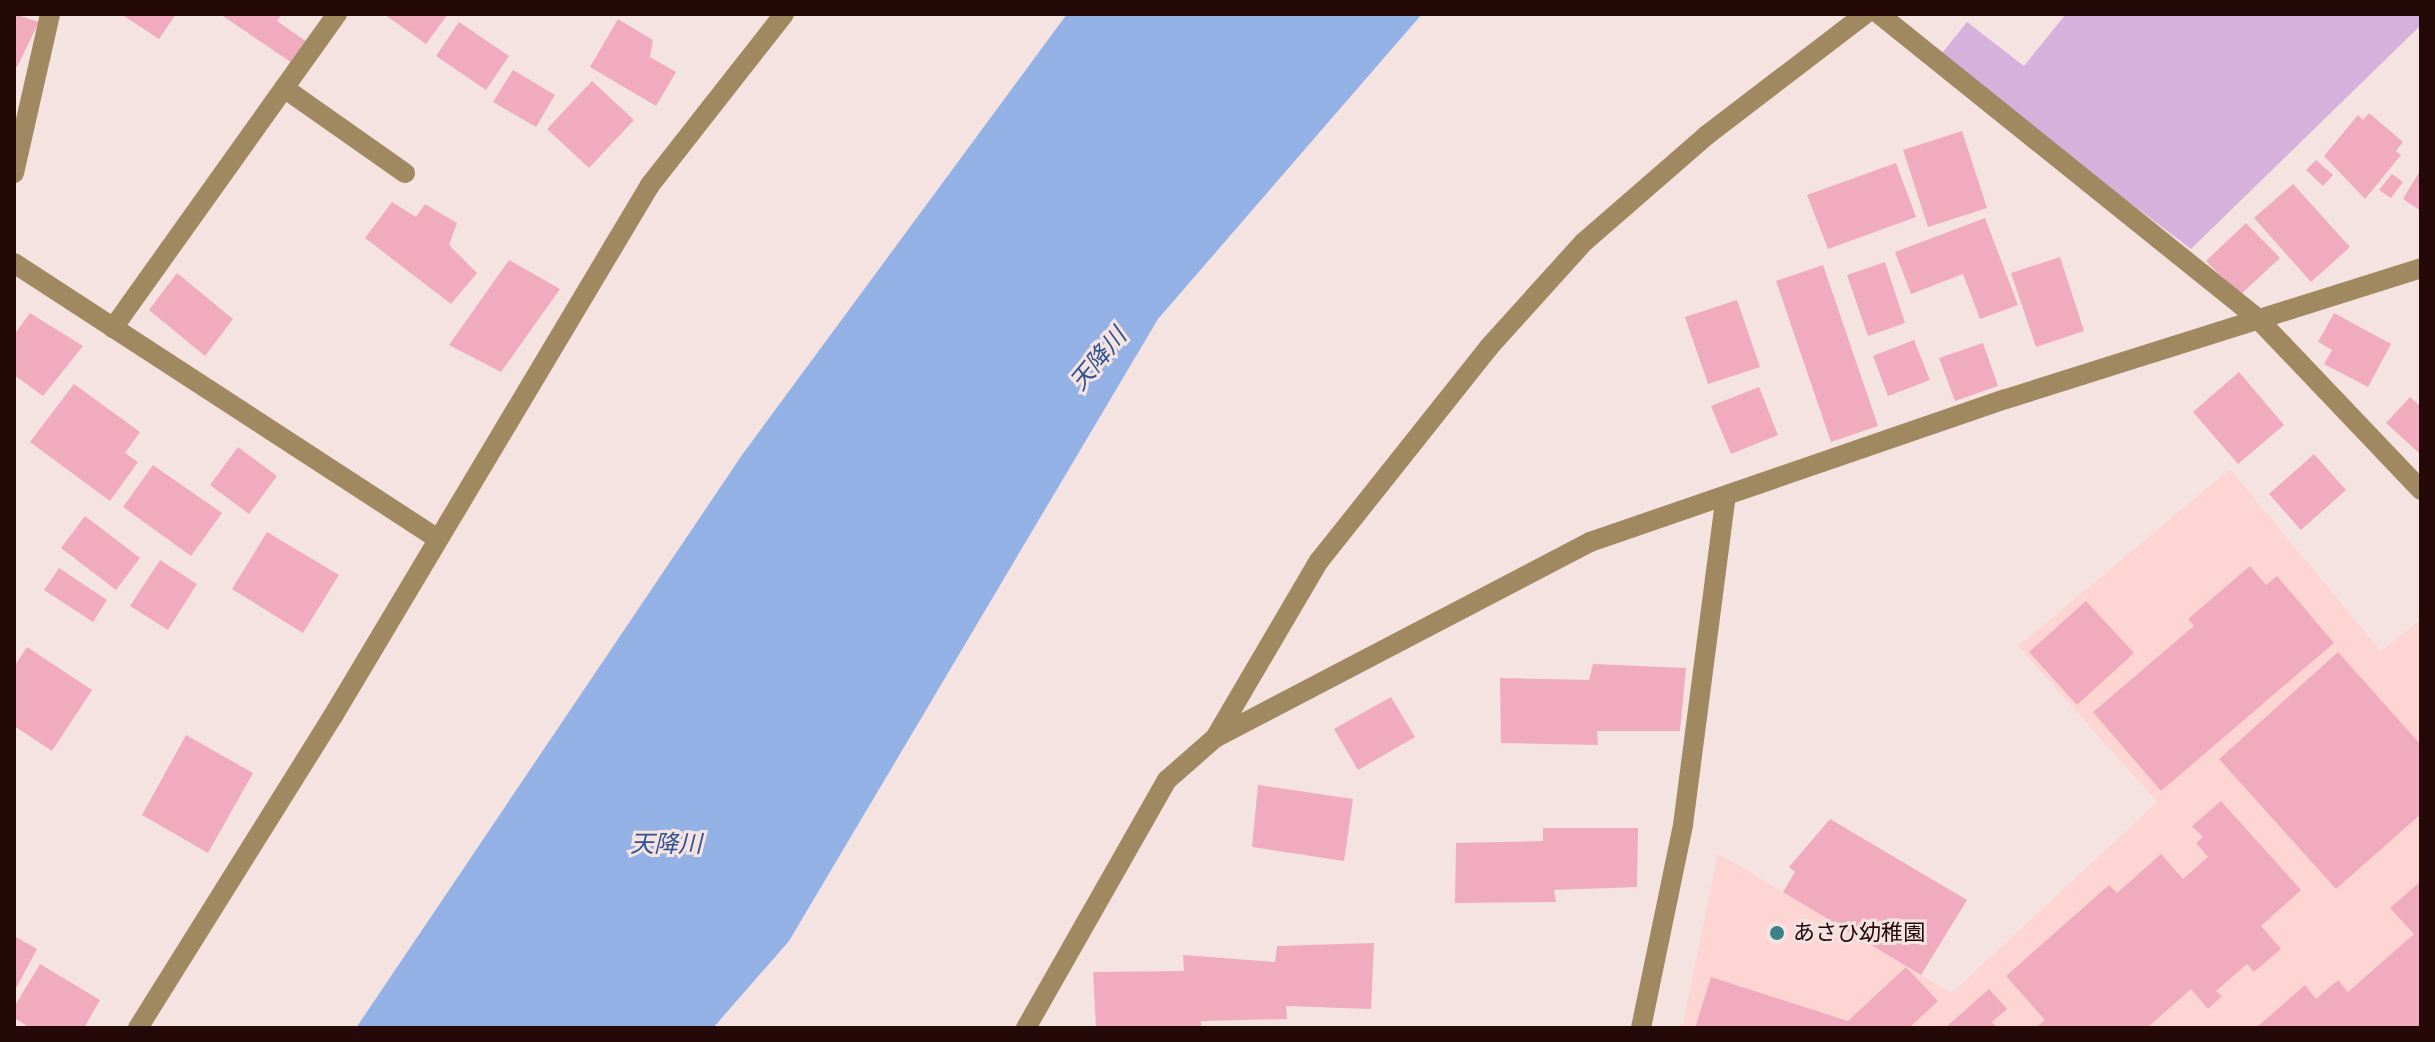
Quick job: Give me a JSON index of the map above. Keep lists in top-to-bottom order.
{
  "water": ["天降川"],
  "places": ["あさひ幼稚園"]
}
